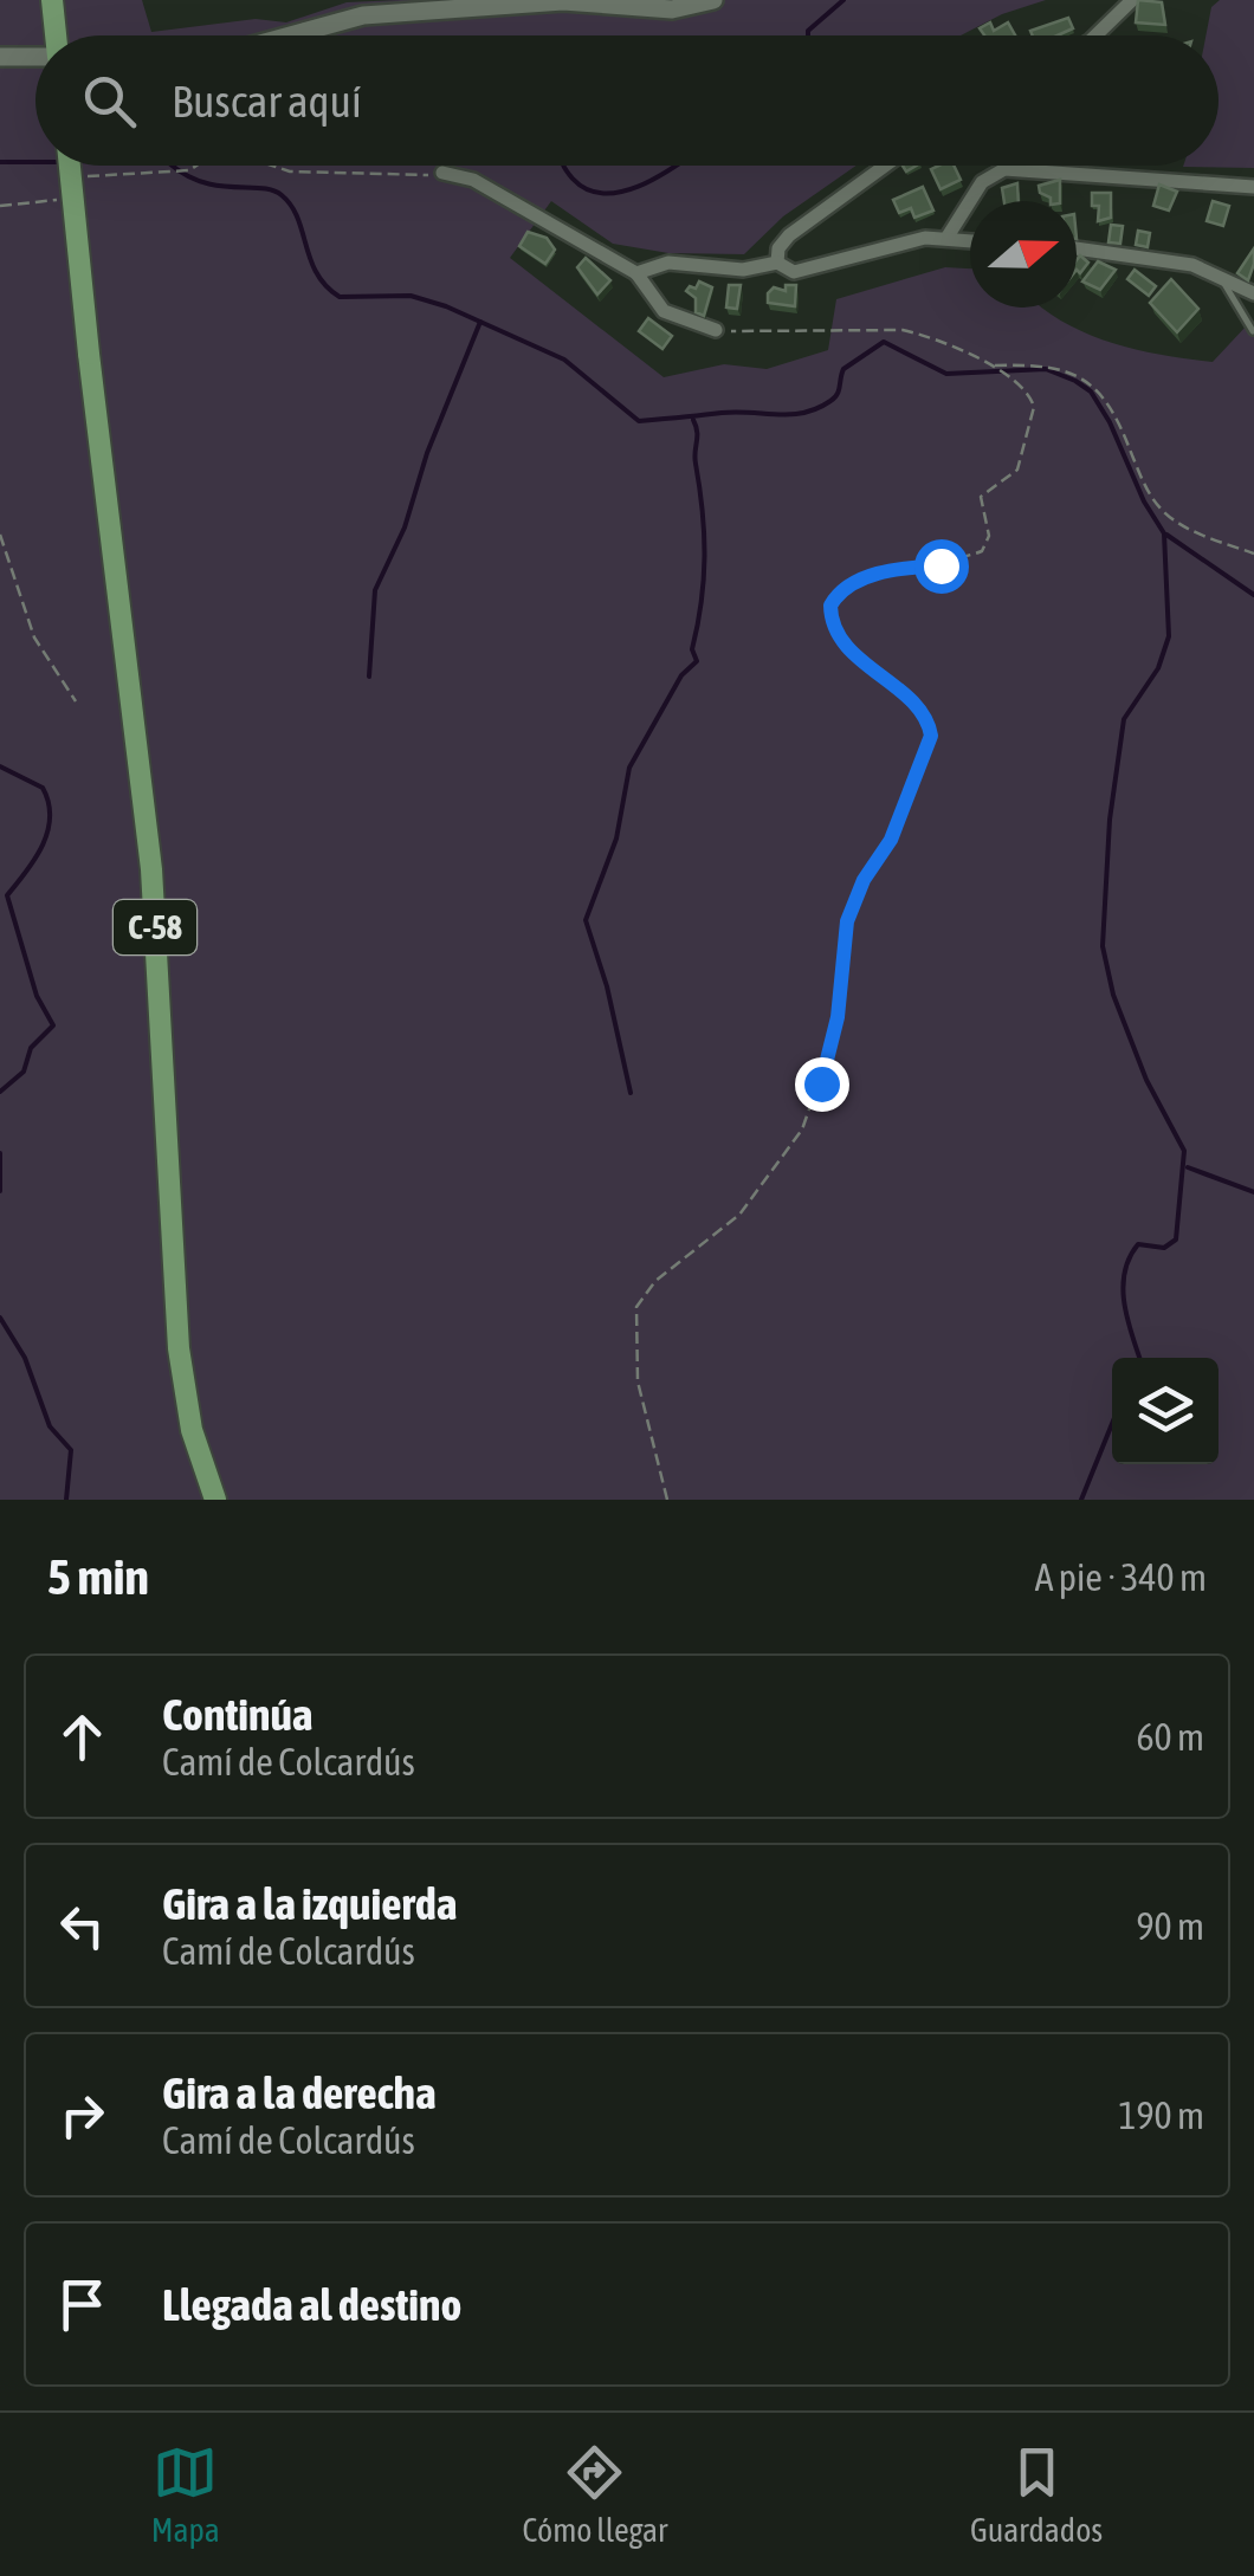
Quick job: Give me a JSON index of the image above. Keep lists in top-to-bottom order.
{
  "streets": {
    "main road": ["C-58"]
  },
  "north": "right",
  "page": {
    "search": "Buscar aquí",
    "heading": ["5 min", "A pie · 340 m"],
    "list": [
      ["Continúa", "Camí de Colcardús", "60 m"],
      ["Gira a la izquierda", "Camí de Colcardús", "90 m"],
      ["Gira a la derecha", "Camí de Colcardús", "190 m"],
      "Llegada al destino"
    ],
    "nav": ["Mapa", "Cómo llegar", "Guardados"]
  }
}
